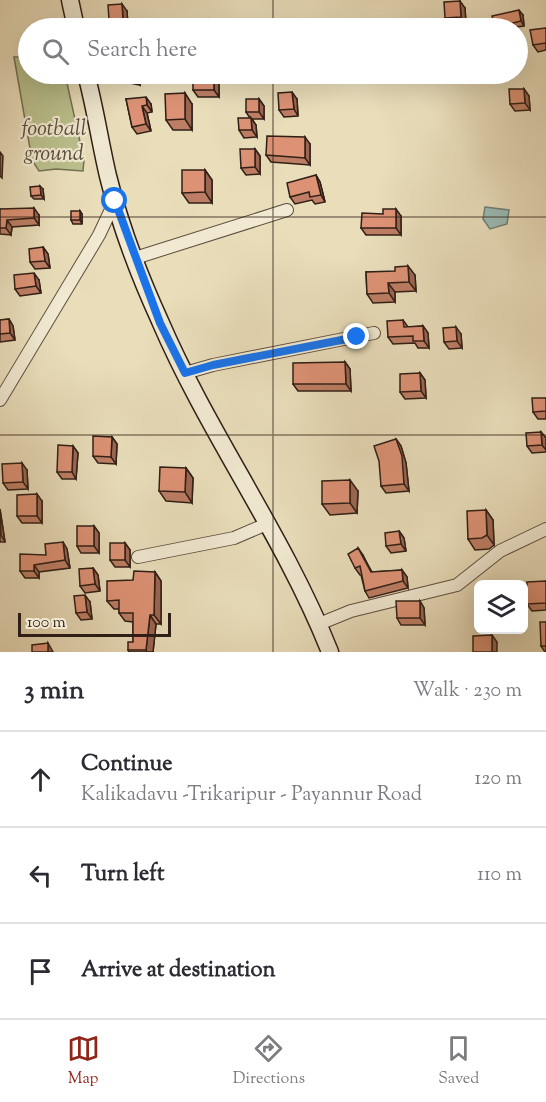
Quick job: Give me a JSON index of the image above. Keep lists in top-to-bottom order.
{
  "parks": ["football ground"],
  "scale_bar": "100 m",
  "page": {
    "search": "Search here",
    "scale": "100 m",
    "heading": ["3 min", "Walk · 230 m"],
    "list": [
      ["Continue", "Kalikadavu -Trikaripur - Payannur Road", "120 m"],
      ["Turn left", "110 m"],
      "Arrive at destination"
    ],
    "nav": ["Map", "Directions", "Saved"]
  }
}
